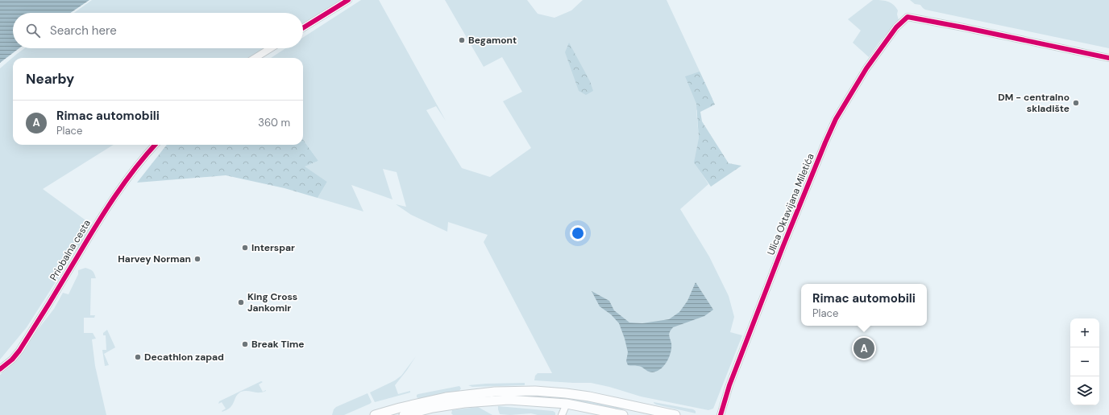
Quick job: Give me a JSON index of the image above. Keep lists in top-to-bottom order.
{
  "streets": {
    "street": ["Ulica Oktavijana Miletića", "Priobalna cesta"]
  },
  "places": [
    "Begamont",
    "DM - centralno skladište",
    "Interspar",
    "Harvey Norman",
    "King Cross Jankomir",
    "Break Time",
    "Decathlon zapad"
  ],
  "page": {
    "search": "Search here",
    "heading": "Nearby",
    "list": [
      {
        "mark": "A",
        "name": "Rimac automobili",
        "note": "Place",
        "value": "360 m"
      }
    ],
    "popup": ["Rimac automobili", "Place"],
    "map_buttons": ["+", "−"],
    "pins": "A"
  }
}
